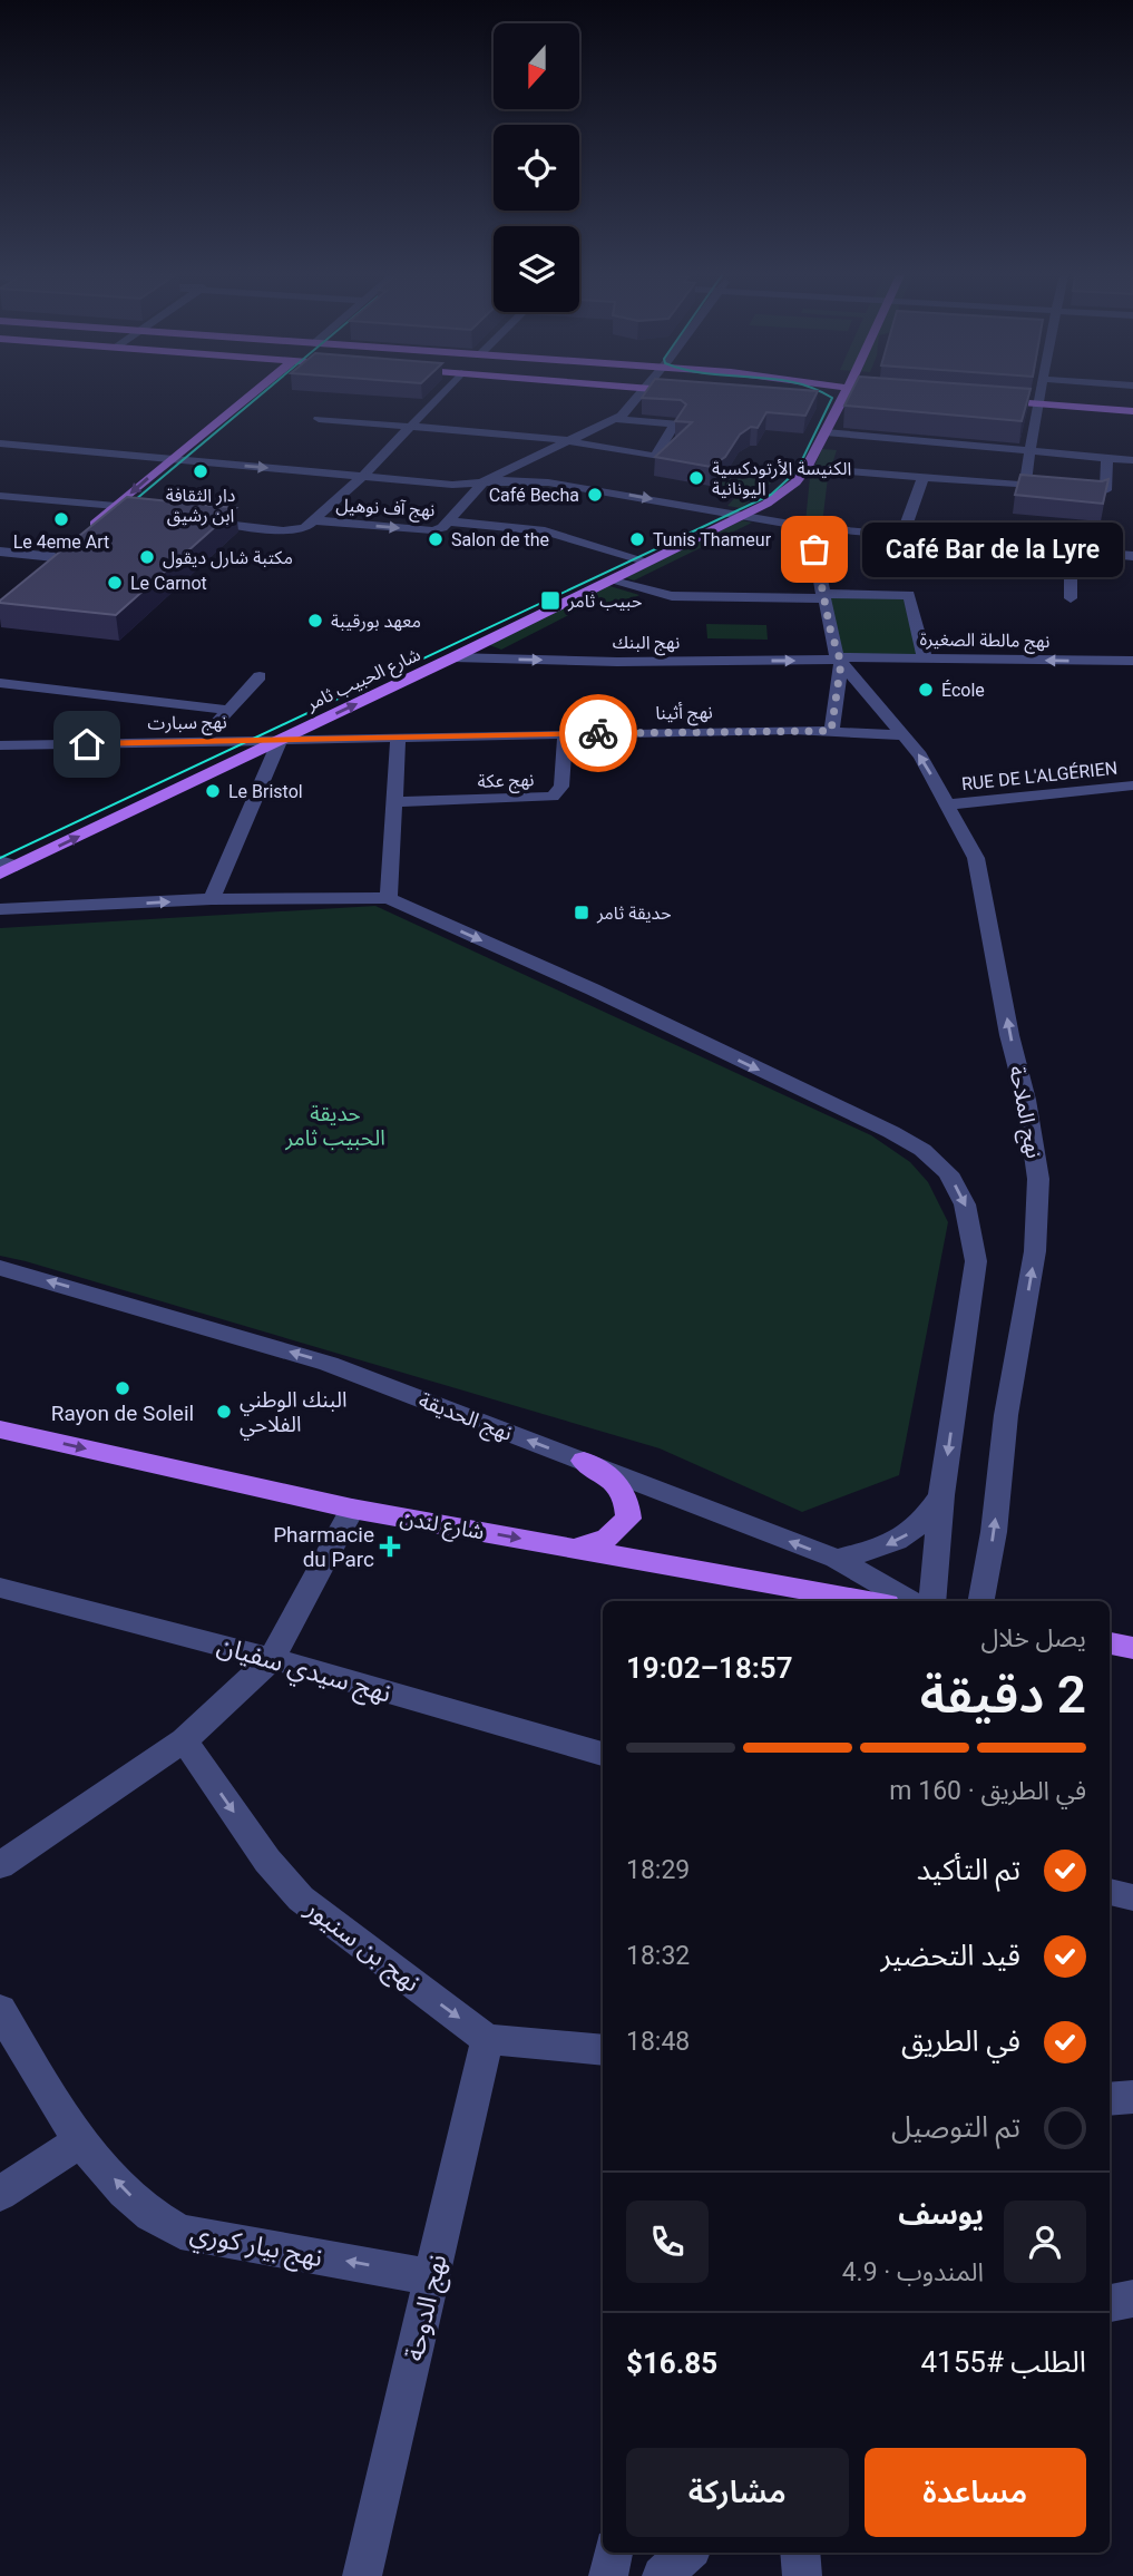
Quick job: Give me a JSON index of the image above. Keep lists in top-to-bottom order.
{
  "streets": {
    "main road": ["شارع الحبيب ثامر", "شارع لندن"],
    "street": [
      "نهج آف نوهيل",
      "نهج مالطة الصغيرة",
      "نهج البنك",
      "نهج أثينا",
      "نهج سبارت",
      "RUE DE L'ALGÉRIEN",
      "نهج عكة",
      "نهج الملاحة",
      "نهج الحديقة",
      "نهج سيدي سفيان",
      "نهج بن سنيور",
      "نهج بيار كوري",
      "نهج الدوحة"
    ]
  },
  "crossings": [
    ["نهج مالطة الصغيرة", "نهج البنك"],
    ["نهج مالطة الصغيرة", "نهج الملاحة"],
    ["نهج البنك", "شارع الحبيب ثامر"],
    ["نهج البنك", "نهج الملاحة"],
    ["شارع الحبيب ثامر", "نهج أثينا"],
    ["شارع الحبيب ثامر", "نهج سبارت"],
    ["نهج أثينا", "نهج سبارت"],
    ["نهج أثينا", "نهج عكة"],
    ["نهج أثينا", "نهج الملاحة"],
    ["RUE DE L'ALGÉRIEN", "نهج الملاحة"],
    ["نهج بن سنيور", "نهج الدوحة"],
    ["نهج بيار كوري", "نهج الدوحة"]
  ],
  "one_way": [
    "شارع الحبيب ثامر",
    "نهج الملاحة",
    "نهج الحديقة",
    "شارع لندن",
    "نهج بن سنيور",
    "نهج بيار كوري"
  ],
  "parks": ["حديقة الحبيب ثامر"],
  "places": {
    "other": [
      "دار الثقافة ابن رشيق",
      "الكنيسة الأرتودكسية اليونانية",
      "Café Becha",
      "Le 4eme Art",
      "Salon de the",
      "Tunis Thameur",
      "Café Bar de la Lyre",
      "مكتبة شارل ديقول",
      "Le Carnot",
      "معهد بورقيبة",
      "École",
      "Le Bristol",
      "Rayon de Soleil",
      "البنك الوطني الفلاحي"
    ],
    "transit": ["حبيب ثامر", "حديقة ثامر"],
    "health": ["Pharmacie du Parc"]
  },
  "north": "bottom",
  "page": {
    "bubble": "Café Bar de la Lyre",
    "heading": ["2 دقيقة", "يصل خلال", "18:57–19:02"],
    "panel": [
      "يوسف",
      "المندوب · 4.9",
      "الطلب #4155",
      "$16.85"
    ],
    "bar": "في الطريق · 160 m",
    "list": [
      ["تم التأكيد", "18:29"],
      ["قيد التحضير", "18:32"],
      ["في الطريق", "18:48"],
      "تم التوصيل"
    ],
    "buttons": ["مساعدة", "مشاركة"]
  }
}
